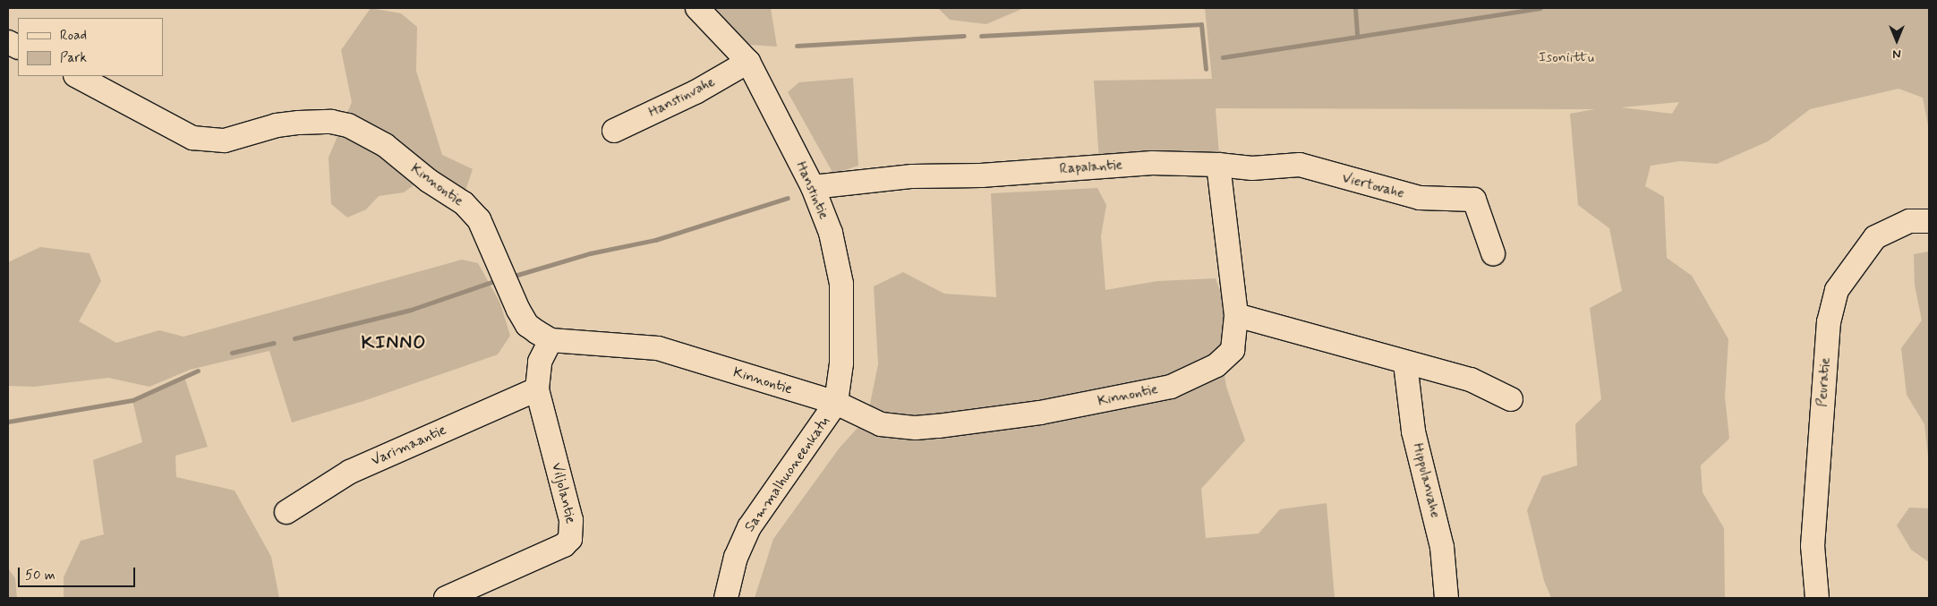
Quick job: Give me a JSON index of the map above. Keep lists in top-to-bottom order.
{
  "streets": {
    "street": [
      "Hanstinvahe",
      "Rapalantie",
      "Kinnontie",
      "Viertovahe",
      "Hanstintie",
      "Peuratie",
      "Varimaantie",
      "Sammalhuoneenkatu",
      "Hippulanvahe",
      "Viljolantie"
    ]
  },
  "crossings": [
    ["Hanstinvahe", "Hanstintie"],
    ["Rapalantie", "Viertovahe"],
    ["Rapalantie", "Hanstintie"],
    ["Kinnontie", "Hanstintie"],
    ["Kinnontie", "Sammalhuoneenkatu"],
    ["Kinnontie", "Viljolantie"],
    ["Hanstintie", "Sammalhuoneenkatu"],
    ["Varimaantie", "Viljolantie"]
  ],
  "districts": ["KINNO"],
  "parks": ["Isoniittu"],
  "legend": ["Road", "Park"],
  "scale_bar": "50 m",
  "north": "bottom"
}
